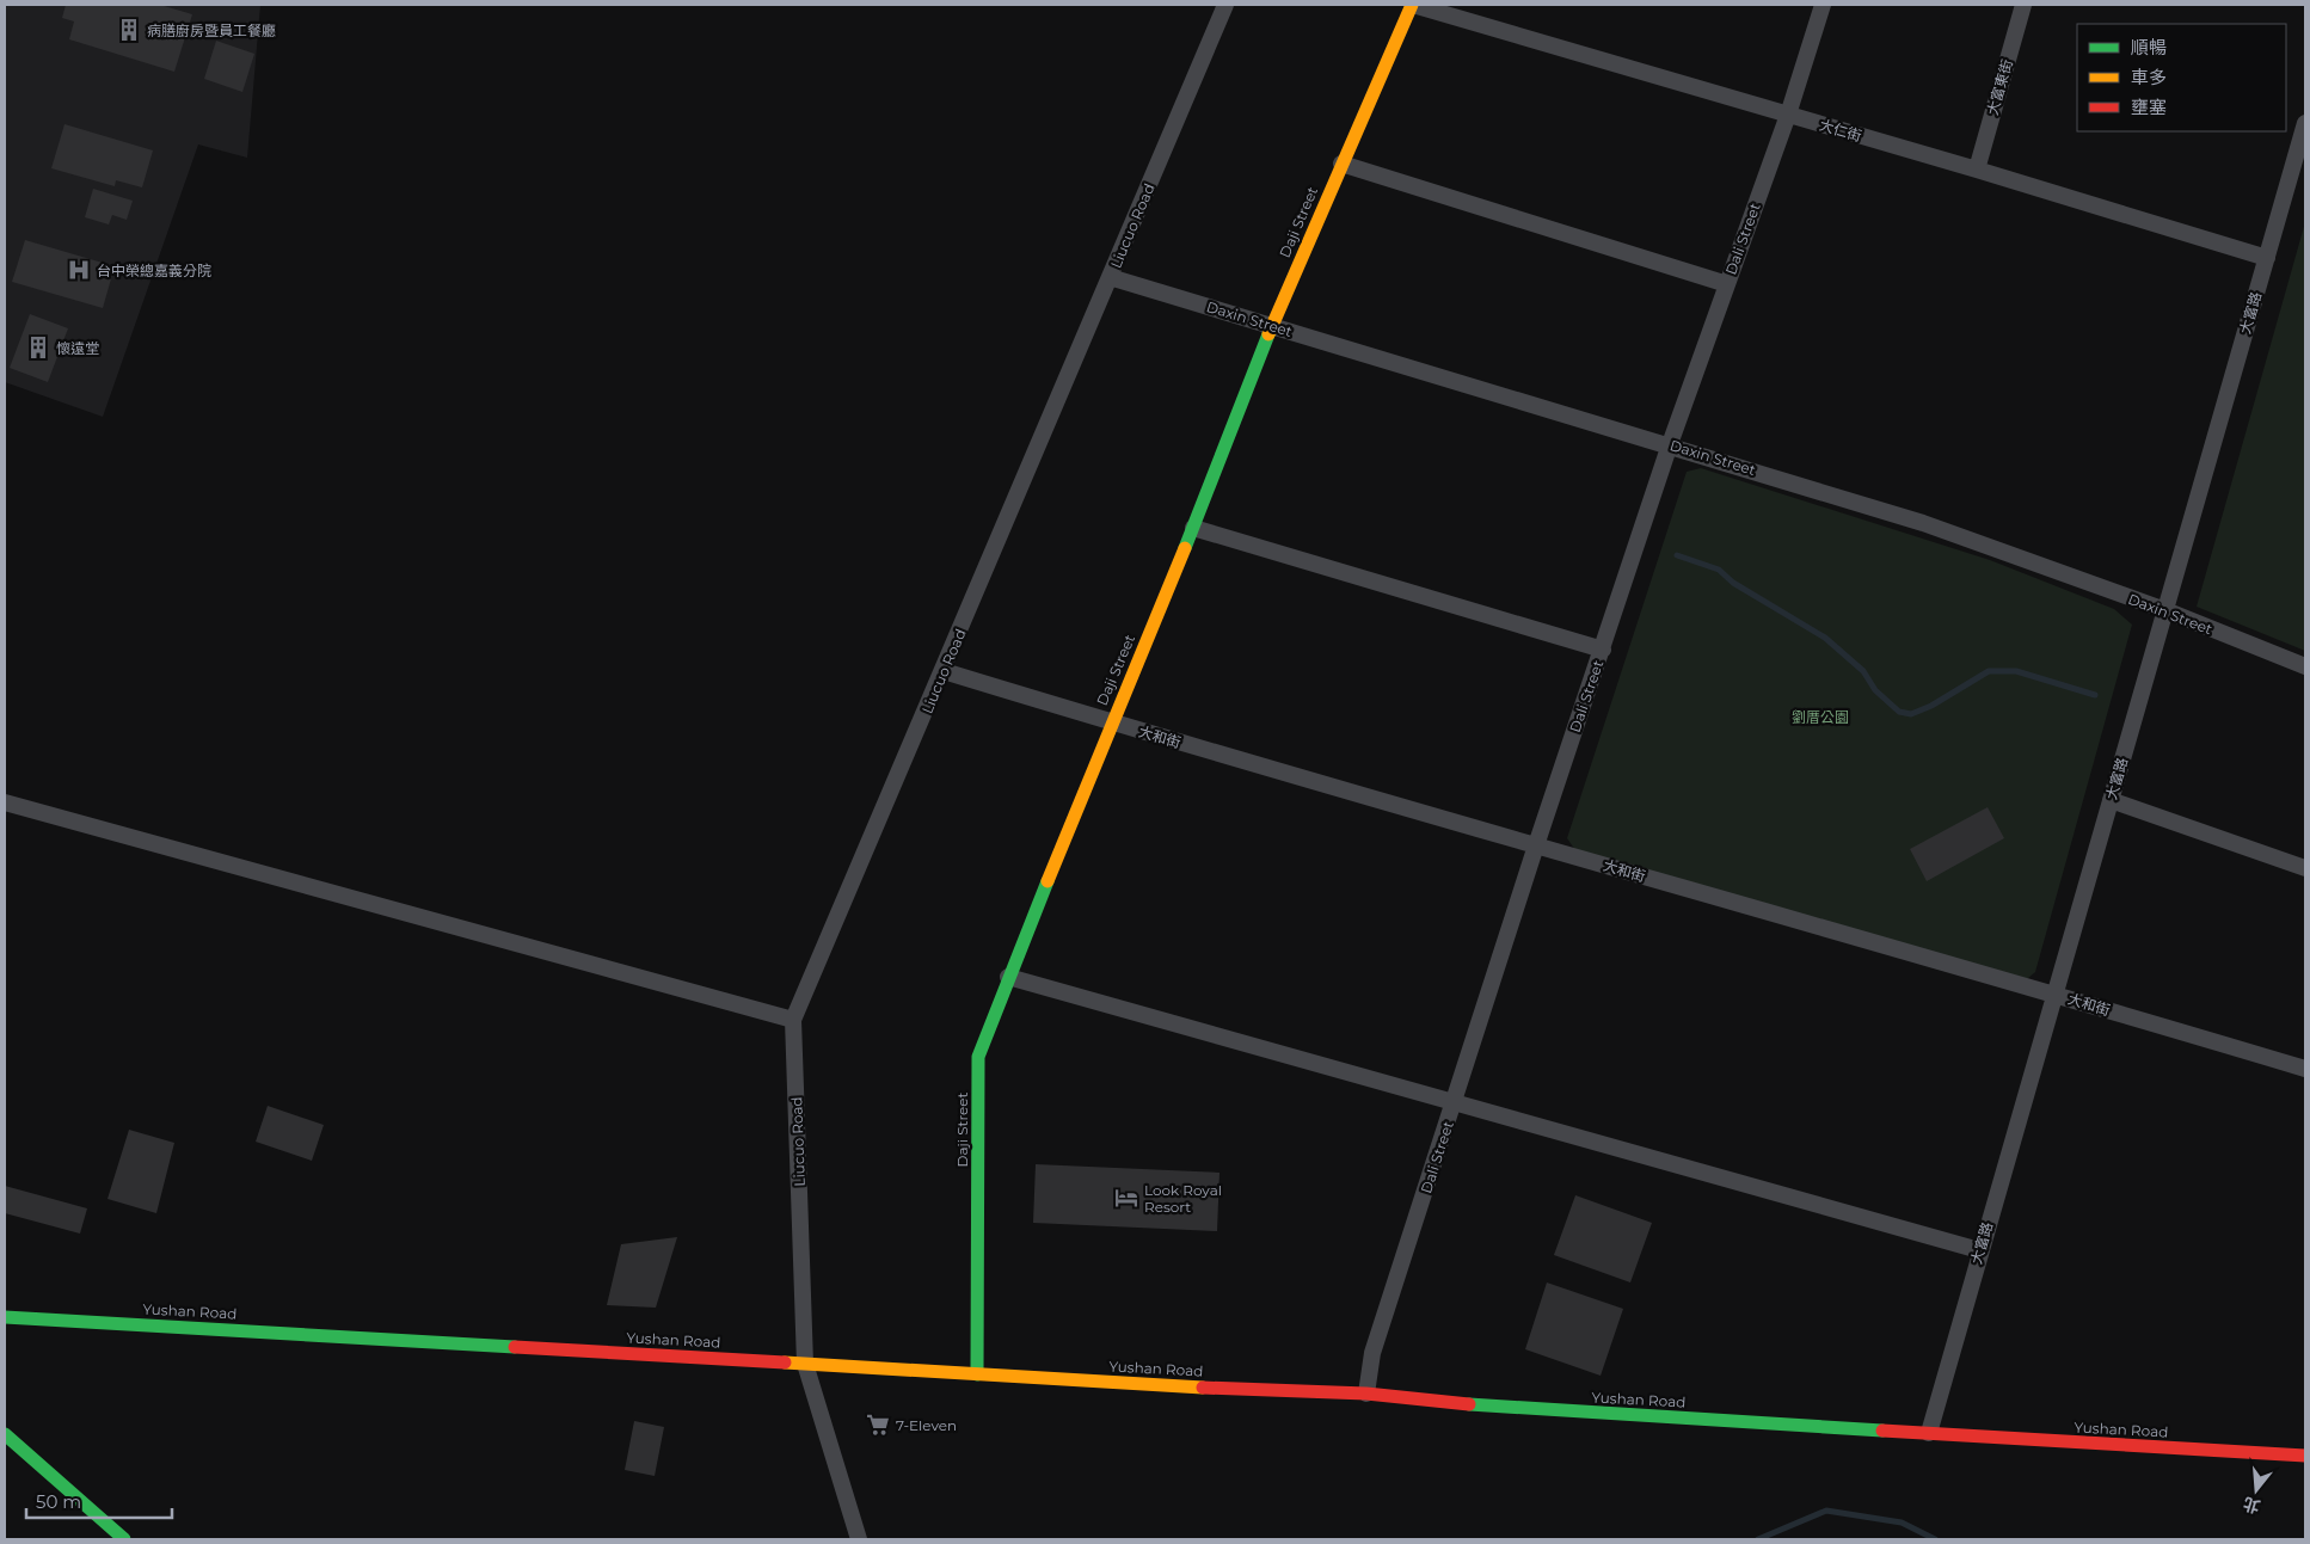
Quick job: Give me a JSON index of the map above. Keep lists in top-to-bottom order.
{
  "streets": {
    "street": [
      "大富東街",
      "大仁街",
      "Daji Street",
      "Liucuo Road",
      "Dali Street",
      "大富路",
      "Daxin Street",
      "大和街",
      "Yushan Road"
    ]
  },
  "crossings": [
    ["大富東街", "大仁街"],
    ["大仁街", "Daji Street"],
    ["大仁街", "Dali Street"],
    ["大仁街", "大富路"],
    ["Daji Street", "Daxin Street"],
    ["Daji Street", "大和街"],
    ["Daji Street", "Yushan Road"],
    ["Liucuo Road", "Daxin Street"],
    ["Liucuo Road", "大和街"],
    ["Liucuo Road", "Yushan Road"],
    ["Dali Street", "Daxin Street"],
    ["Dali Street", "大和街"],
    ["Dali Street", "Yushan Road"],
    ["大富路", "Daxin Street"],
    ["大富路", "大和街"],
    ["大富路", "Yushan Road"]
  ],
  "parks": ["劉厝公園"],
  "places": {
    "building": ["病膳廚房暨員工餐廳", "懷遠堂"],
    "hospital": ["台中榮總嘉義分院"],
    "hotel": ["Look Royal Resort"],
    "supermarket": ["7-Eleven"]
  },
  "legend": ["順暢", "車多", "壅塞"],
  "scale_bar": "50 m",
  "north": "bottom"
}
